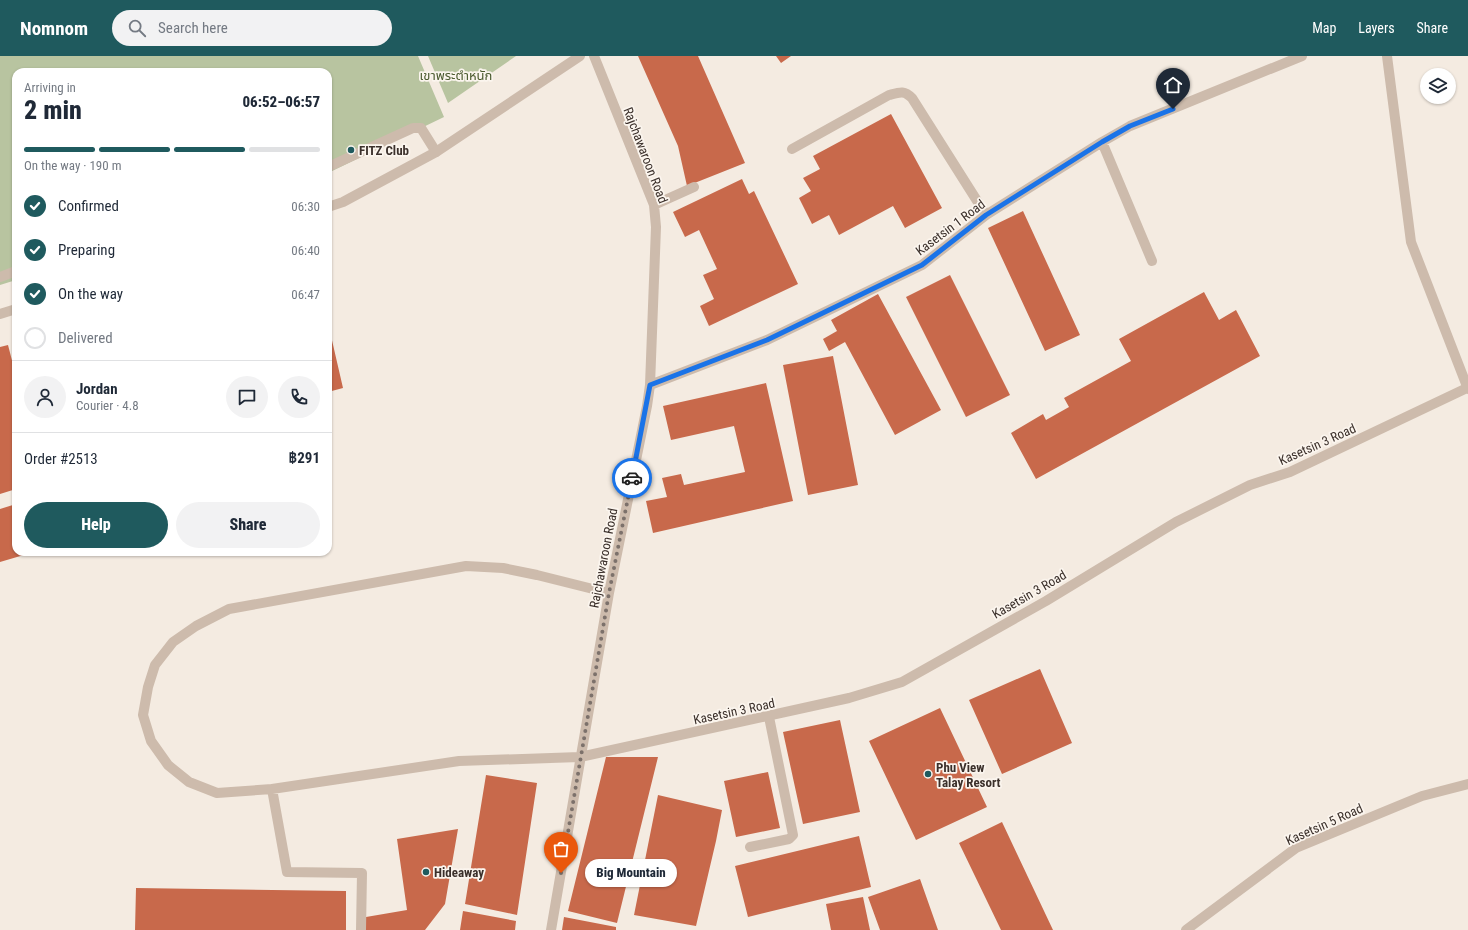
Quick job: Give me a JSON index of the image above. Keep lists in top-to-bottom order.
{
  "streets": {
    "street": [
      "Rajchawaroon Road",
      "Kasetsin 1 Road",
      "Kasetsin 3 Road",
      "Kasetsin 5 Road"
    ]
  },
  "crossings": [
    ["Rajchawaroon Road", "Kasetsin 1 Road"],
    ["Rajchawaroon Road", "Kasetsin 3 Road"]
  ],
  "parks": ["เขาพระตำหนัก"],
  "places": [
    "FITZ Club",
    "Phu View Talay Resort",
    "Hideaway",
    "Big Mountain"
  ],
  "page": {
    "header": "Nomnom",
    "search": "Search here",
    "nav": ["Map", "Layers", "Share"],
    "heading": ["2 min", "Arriving in", "06:52–06:57"],
    "panel": [
      "Jordan",
      "Courier · 4.8",
      "Order #2513",
      "฿291"
    ],
    "bar": "On the way · 190 m",
    "list": [
      ["Confirmed", "06:30"],
      ["Preparing", "06:40"],
      ["On the way", "06:47"],
      "Delivered"
    ],
    "buttons": ["Help", "Share"],
    "bubble": "Big Mountain"
  }
}
